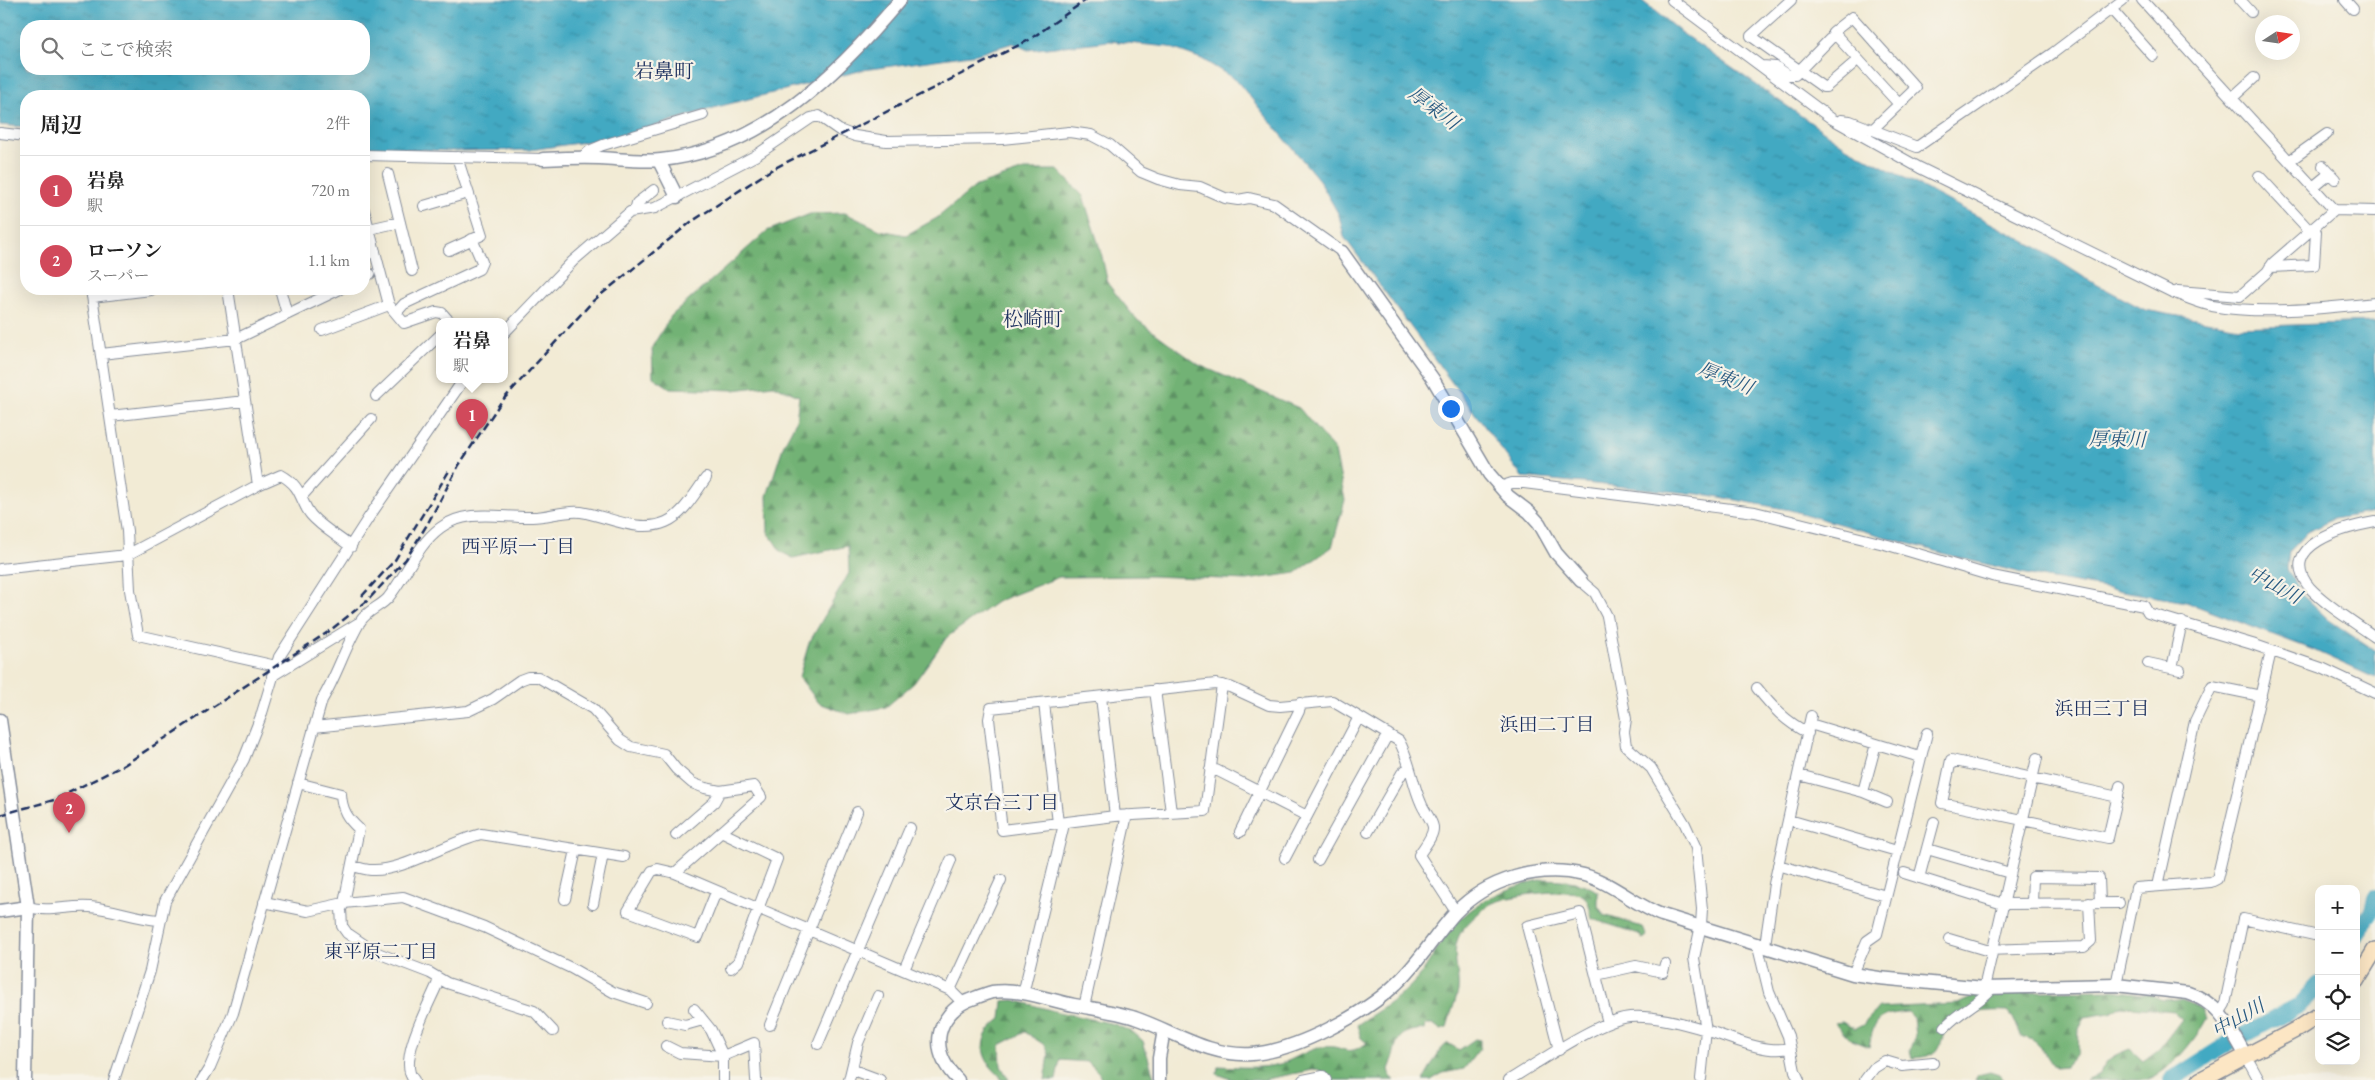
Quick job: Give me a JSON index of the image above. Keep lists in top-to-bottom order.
{
  "districts": [
    "岩鼻町",
    "松崎町",
    "西平原一丁目",
    "浜田三丁目",
    "浜田二丁目",
    "文京台三丁目",
    "東平原二丁目"
  ],
  "water": ["厚東川", "中山川"],
  "north": "right",
  "page": {
    "search": "ここで検索",
    "heading": ["周辺", "2件"],
    "list": [
      {
        "mark": "1",
        "name": "岩鼻",
        "note": "駅",
        "value": "720 m"
      },
      {
        "mark": "2",
        "name": "ローソン",
        "note": "スーパー",
        "value": "1.1 km"
      }
    ],
    "popup": ["岩鼻", "駅"],
    "pins": ["1", "2"],
    "map_buttons": ["+", "−"]
  }
}
